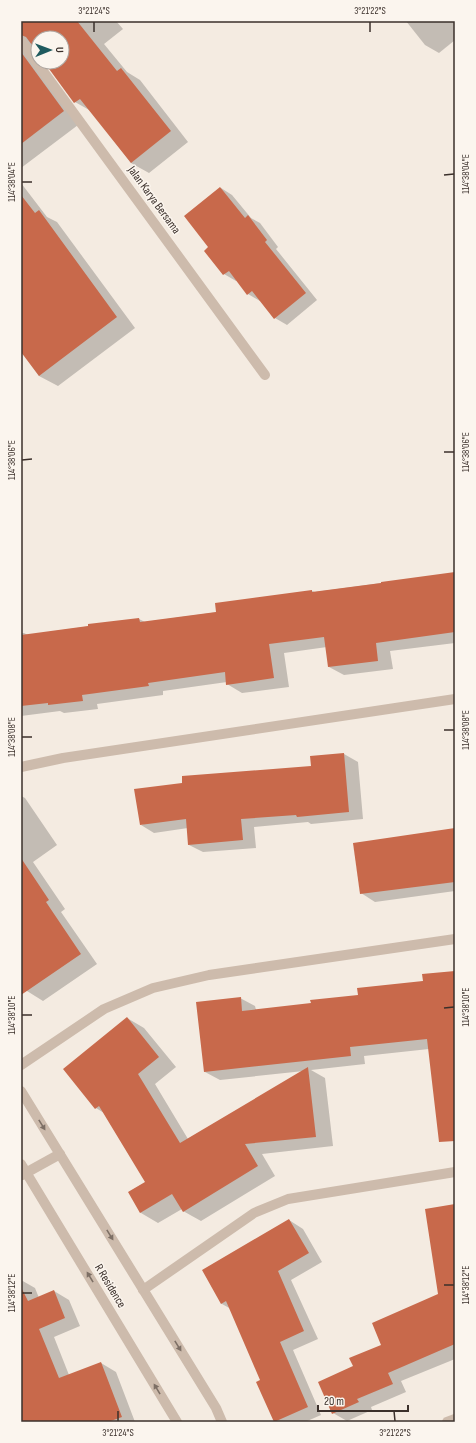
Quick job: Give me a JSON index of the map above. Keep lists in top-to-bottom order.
{
  "streets": {
    "street": ["Jalan Karya Bersama", "R Residence"]
  },
  "scale_bar": "20 m",
  "north": "right",
  "coordinates": [
    "3°21'24\"S",
    "3°21'22\"S",
    "114°38'04\"E",
    "114°38'06\"E",
    "114°38'08\"E",
    "114°38'10\"E",
    "114°38'12\"E"
  ]
}
